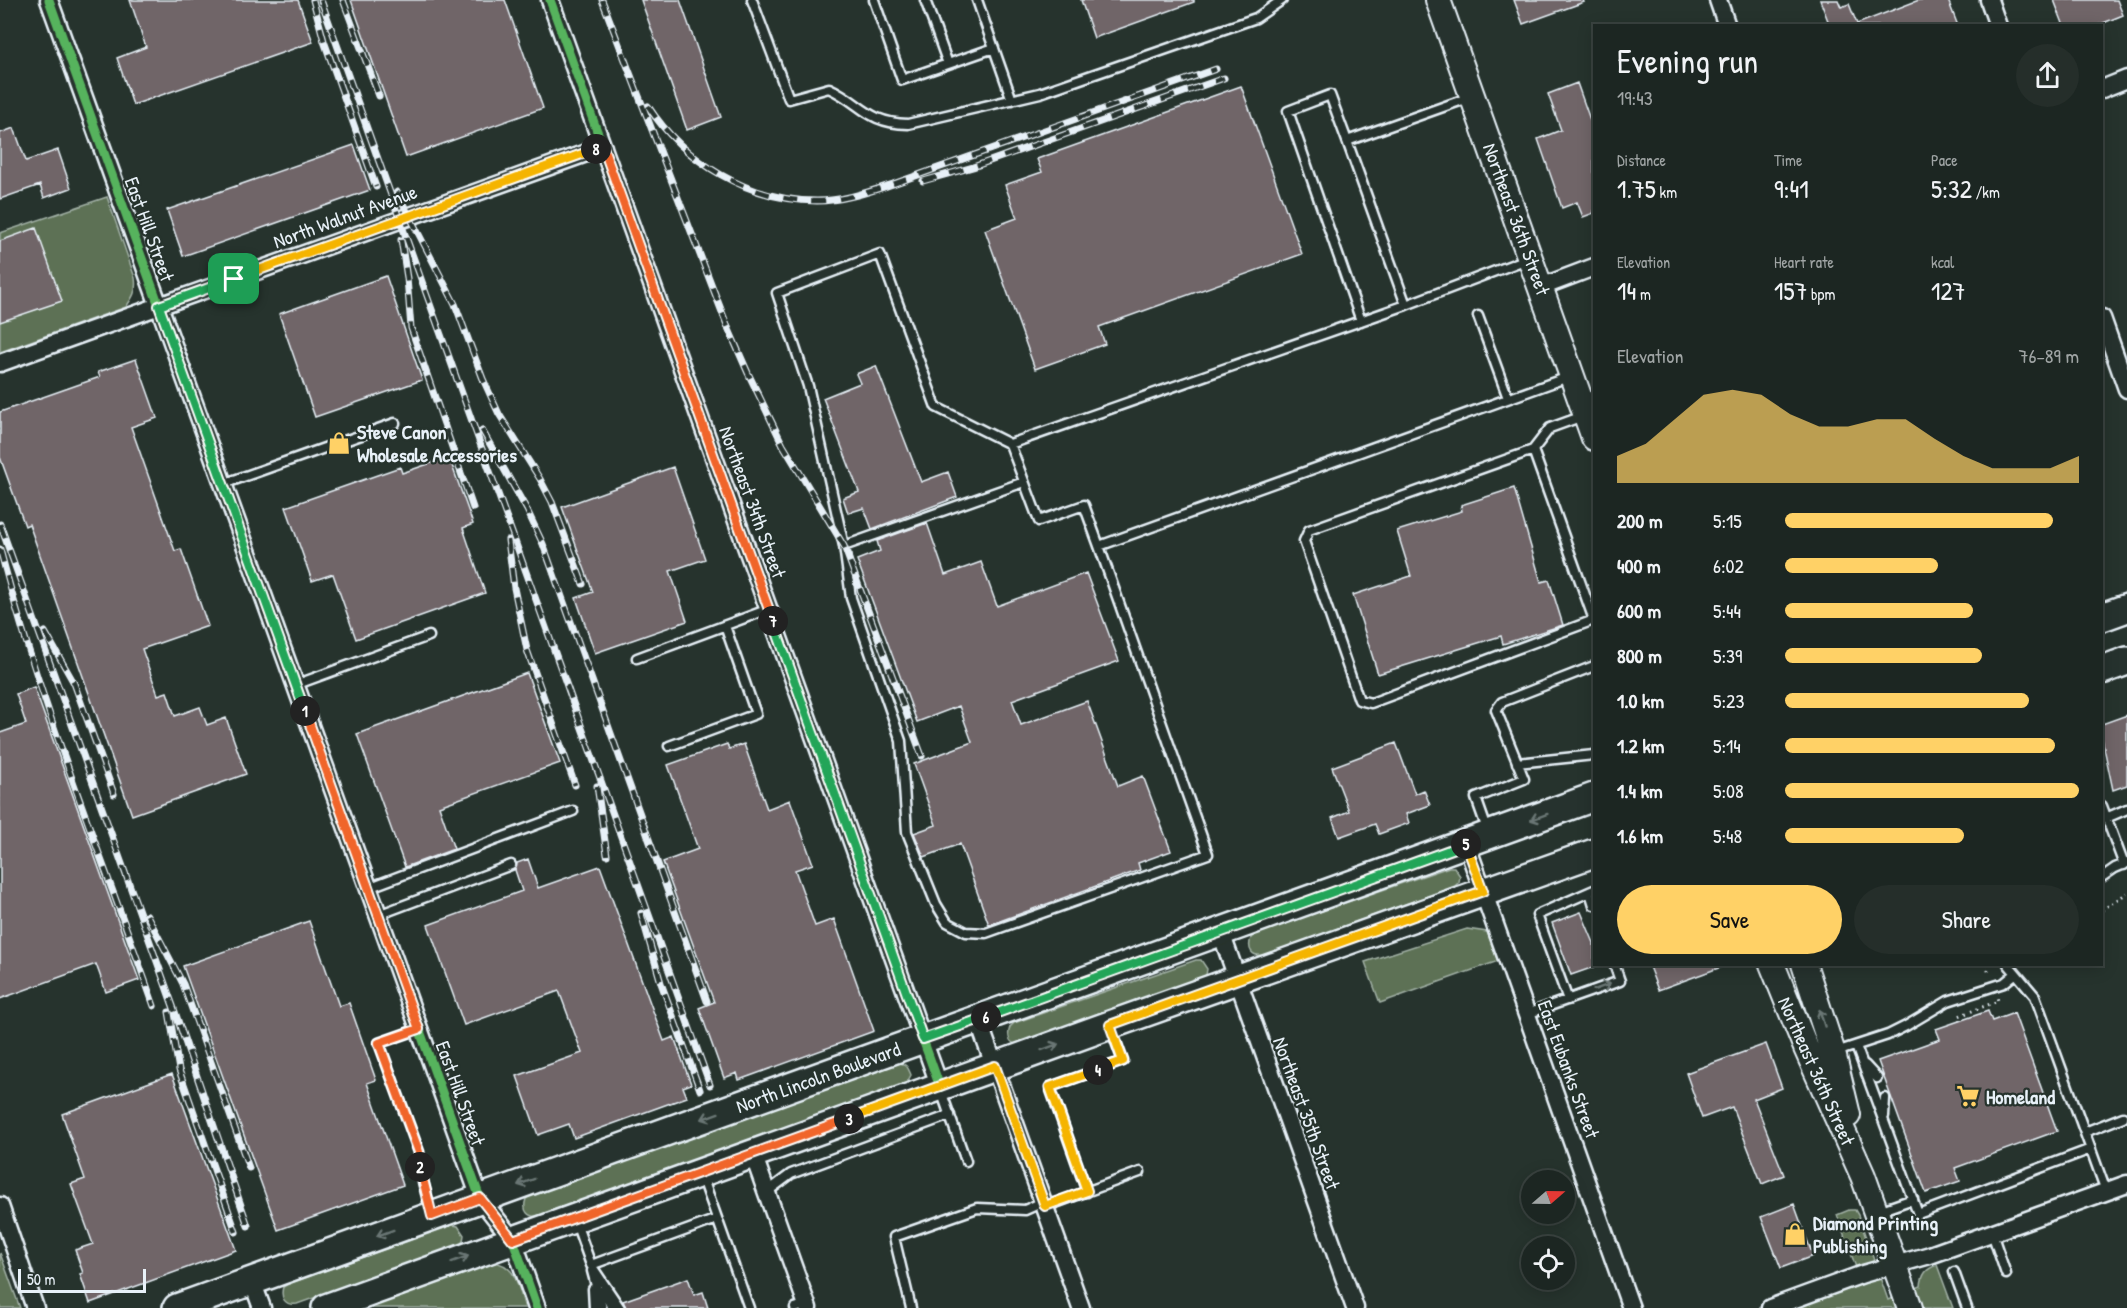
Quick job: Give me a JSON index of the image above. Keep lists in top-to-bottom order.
{
  "streets": {
    "main road": ["Northeast 36th Street", "North Lincoln Boulevard"],
    "street": [
      "North Walnut Avenue",
      "East Hill Street",
      "Northeast 34th Street",
      "East Eubanks Street",
      "Northeast 35th Street"
    ]
  },
  "crossings": [
    ["North Walnut Avenue", "East Hill Street"],
    ["North Walnut Avenue", "Northeast 34th Street"],
    ["East Hill Street", "North Lincoln Boulevard"],
    ["Northeast 34th Street", "North Lincoln Boulevard"],
    ["East Eubanks Street", "North Lincoln Boulevard"],
    ["North Lincoln Boulevard", "Northeast 35th Street"]
  ],
  "places": {
    "shop": ["Steve Canon Wholesale Accessories", "Diamond Printing Publishing"],
    "supermarket": ["Homeland"]
  },
  "scale_bar": "50 m",
  "north": "right",
  "page": {
    "heading": ["Evening run", "19:43"],
    "stats": [
      ["Distance", "1.75 km"],
      ["Time", "9:41"],
      ["Pace", "5:32 /km"],
      ["Elevation", "14 m"],
      ["Heart rate", "157 bpm"],
      ["kcal", "127"]
    ],
    "pins": [
      "8",
      "7",
      "1",
      "5",
      "6",
      "4",
      "3",
      "2"
    ],
    "chart": ["Elevation", "76–89 m"],
    "list": [
      {
        "name": "200 m",
        "note": "5:15"
      },
      {
        "name": "400 m",
        "note": "6:02"
      },
      {
        "name": "600 m",
        "note": "5:44"
      },
      {
        "name": "800 m",
        "note": "5:39"
      },
      {
        "name": "1.0 km",
        "note": "5:23"
      },
      {
        "name": "1.2 km",
        "note": "5:14"
      },
      {
        "name": "1.4 km",
        "note": "5:08"
      },
      {
        "name": "1.6 km",
        "note": "5:48"
      }
    ],
    "buttons": ["Save", "Share"],
    "scale": "50 m"
  }
}
